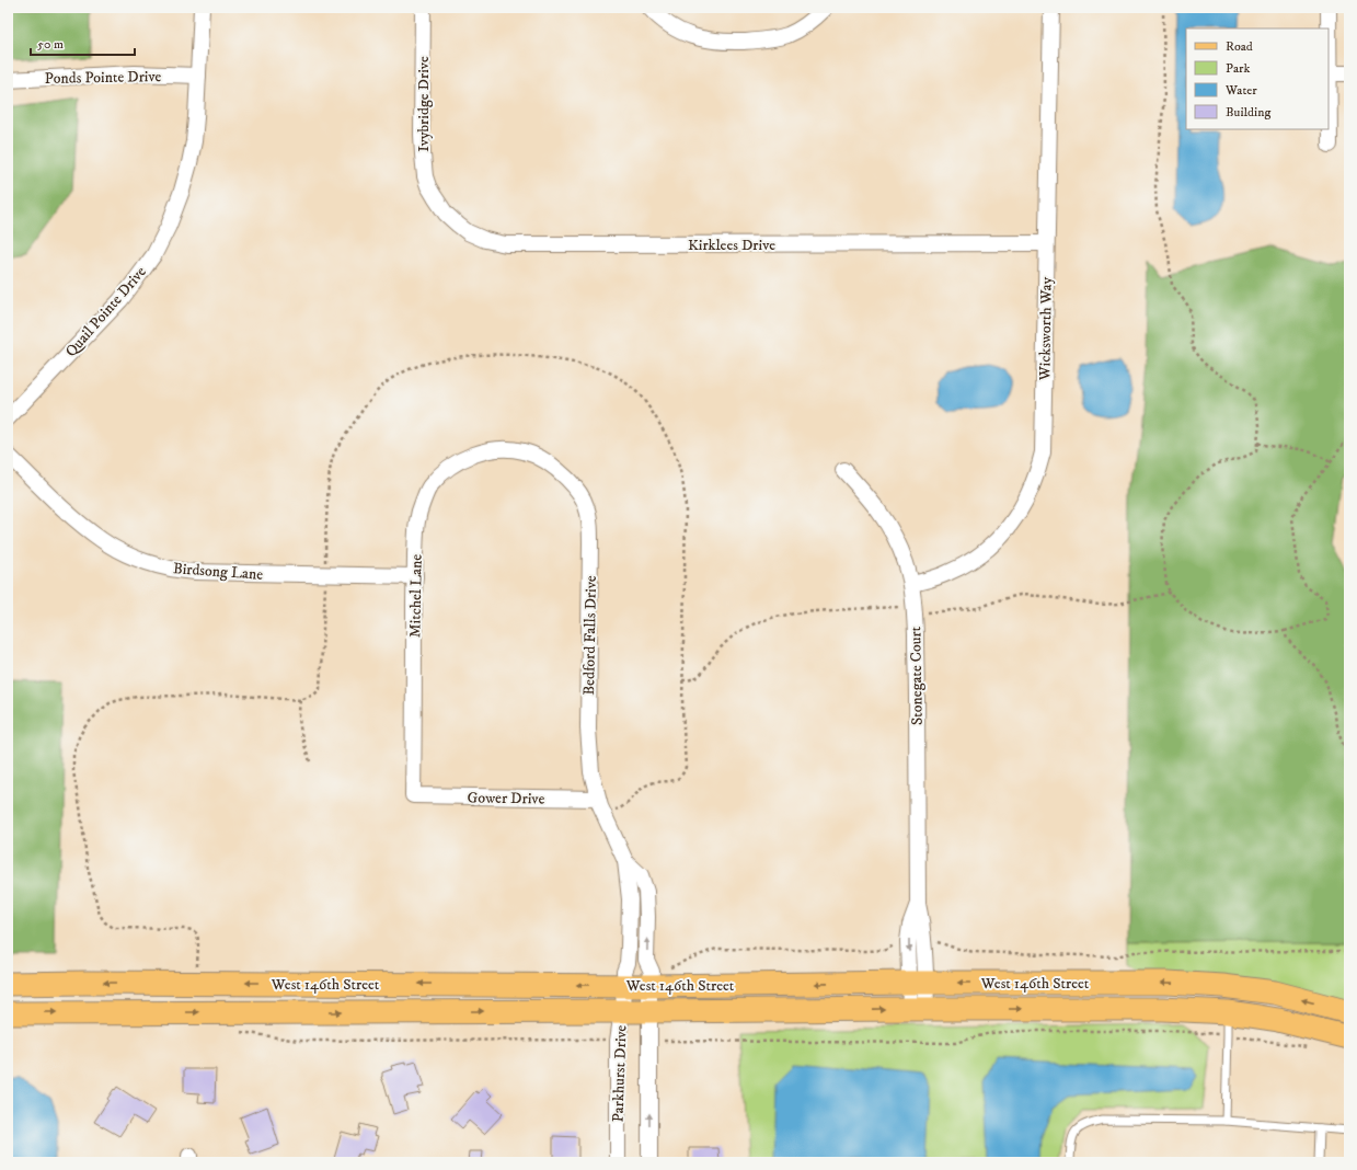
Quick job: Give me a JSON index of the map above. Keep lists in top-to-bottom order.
{
  "streets": {
    "main road": ["West 146th Street"],
    "street": [
      "Ponds Pointe Drive",
      "Ivybridge Drive",
      "Kirklees Drive",
      "Quail Pointe Drive",
      "Wicksworth Way",
      "Birdsong Lane",
      "Mitchel Lane",
      "Bedford Falls Drive",
      "Stonegate Court",
      "Gower Drive",
      "Parkhurst Drive"
    ]
  },
  "crossings": [
    ["Ponds Pointe Drive", "Quail Pointe Drive"],
    ["Ivybridge Drive", "Kirklees Drive"],
    ["Kirklees Drive", "Wicksworth Way"],
    ["Wicksworth Way", "Stonegate Court"],
    ["Birdsong Lane", "Mitchel Lane"],
    ["Mitchel Lane", "Bedford Falls Drive"],
    ["Mitchel Lane", "Gower Drive"],
    ["Bedford Falls Drive", "Gower Drive"],
    ["Bedford Falls Drive", "West 146th Street"],
    ["Bedford Falls Drive", "Parkhurst Drive"],
    ["Stonegate Court", "West 146th Street"],
    ["West 146th Street", "Parkhurst Drive"]
  ],
  "legend": [
    "Road",
    "Park",
    "Water",
    "Building"
  ],
  "scale_bar": "50 m"
}
